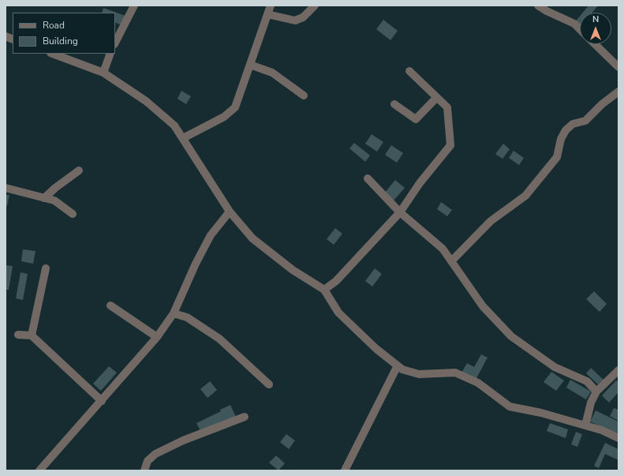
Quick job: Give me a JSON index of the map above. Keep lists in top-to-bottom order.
{
  "legend": ["Road", "Building"],
  "north": "top"
}
